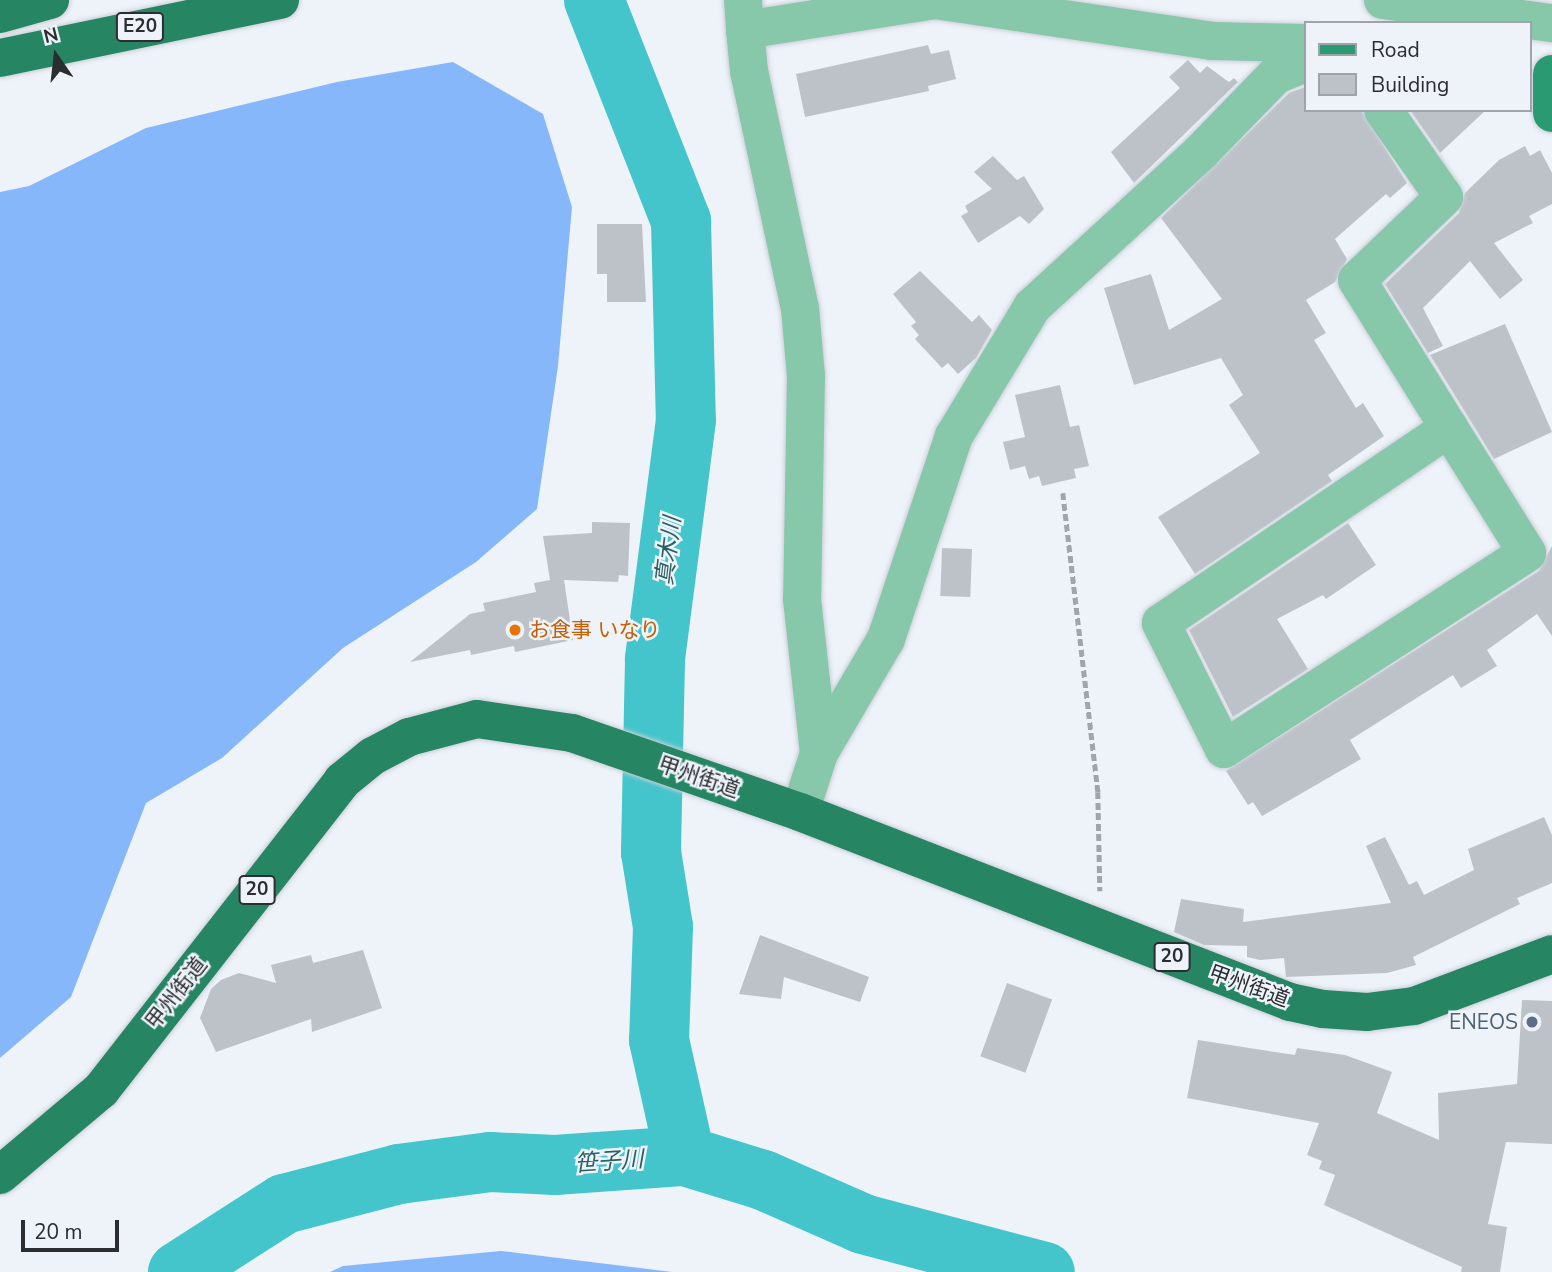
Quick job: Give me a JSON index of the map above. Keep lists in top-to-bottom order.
{
  "streets": {
    "highway": ["E20", "甲州街道", "20"]
  },
  "water": ["真木川", "笹子川"],
  "places": ["お食事 いなり", "ENEOS"],
  "legend": ["Road", "Building"],
  "scale_bar": "20 m",
  "north": "top"
}
